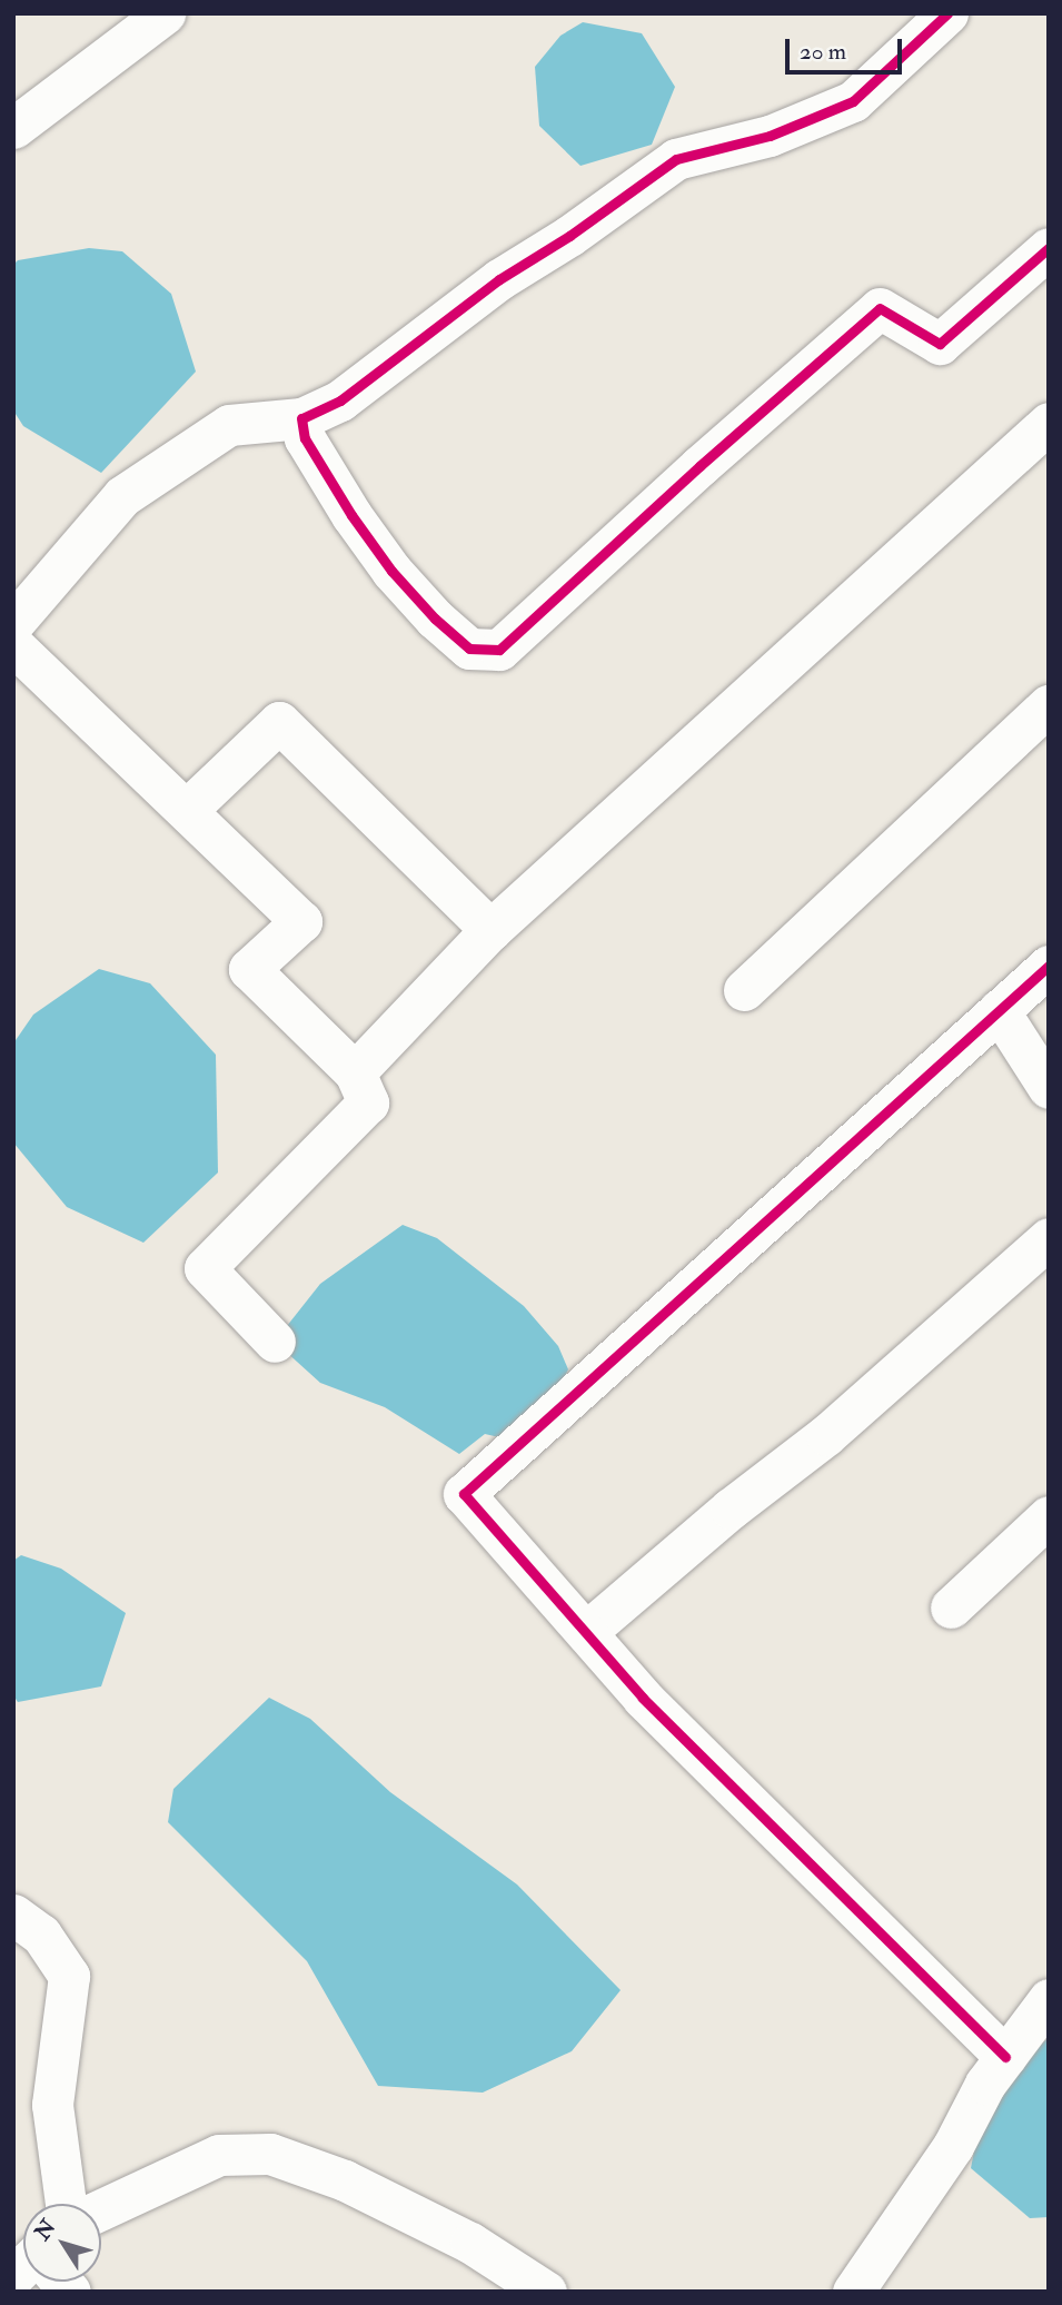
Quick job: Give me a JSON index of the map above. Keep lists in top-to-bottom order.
{
  "scale_bar": "20 m",
  "north": "top left"
}
